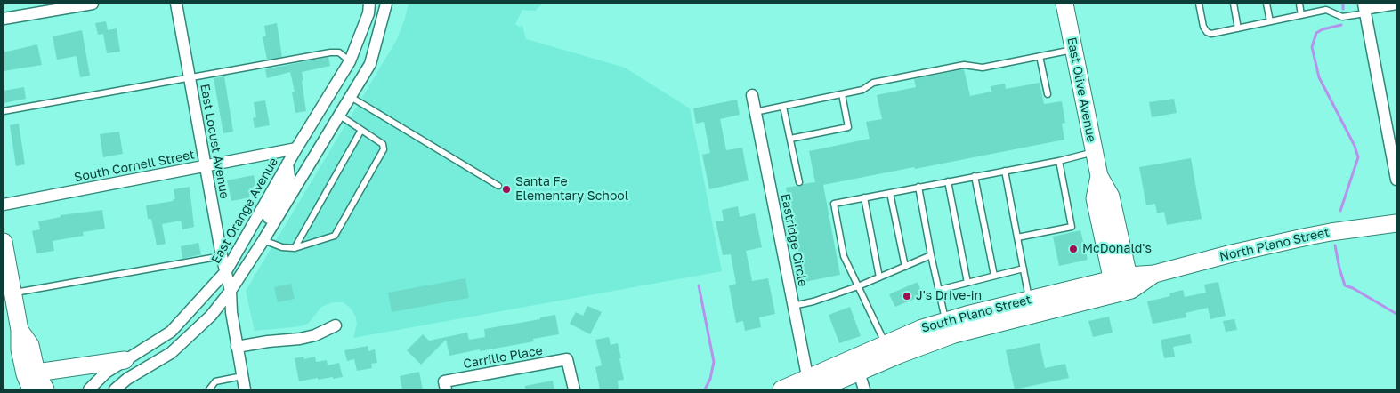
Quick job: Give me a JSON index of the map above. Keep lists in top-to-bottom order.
{
  "streets": {
    "main road": ["East Olive Avenue", "North Plano Street", "South Plano Street"],
    "street": [
      "East Locust Avenue",
      "South Cornell Street",
      "East Orange Avenue",
      "Eastridge Circle",
      "Carrillo Place"
    ]
  },
  "crossings": [
    ["East Olive Avenue", "North Plano Street"],
    ["East Olive Avenue", "South Plano Street"],
    ["East Locust Avenue", "South Cornell Street"],
    ["East Locust Avenue", "East Orange Avenue"],
    ["South Cornell Street", "East Orange Avenue"],
    ["Eastridge Circle", "South Plano Street"],
    ["North Plano Street", "South Plano Street"]
  ],
  "places": ["Santa Fe Elementary School", "McDonald's", "J's Drive-in"]
}
